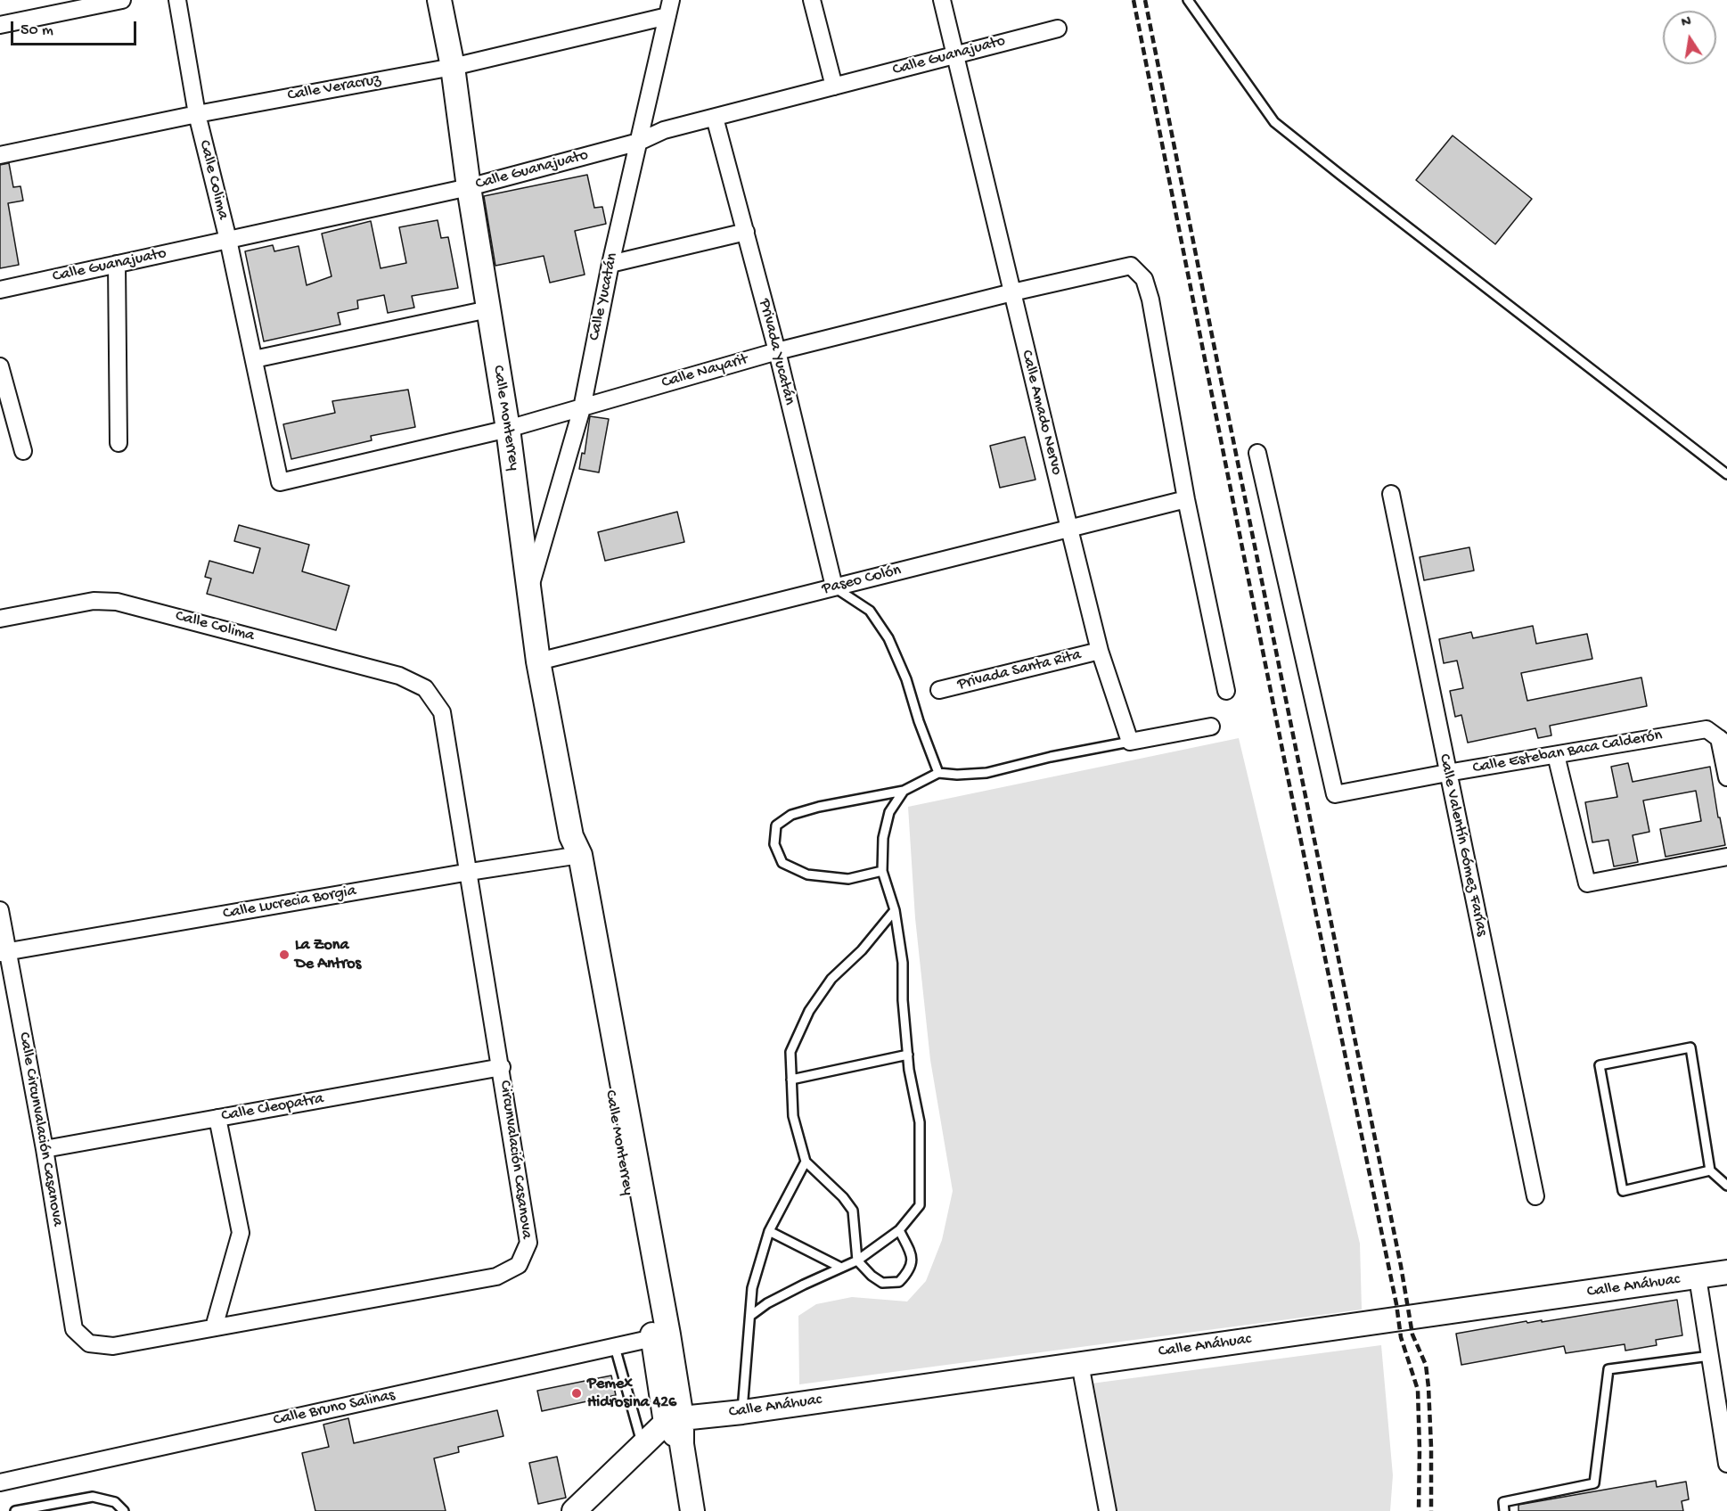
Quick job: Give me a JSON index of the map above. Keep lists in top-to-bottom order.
{
  "streets": {
    "street": [
      "Calle Guanajuato",
      "Calle Veracruz",
      "Calle Colima",
      "Calle Yucatán",
      "Privada Yucatán",
      "Calle Nayarit",
      "Calle Amado Nervo",
      "Calle Monterrey",
      "Paseo Colón",
      "Privada Santa Rita",
      "Calle Esteban Baca Calderón",
      "Calle Valentín Gómez Farías",
      "Calle Lucrecia Borgia",
      "Calle Cleopatra",
      "Calle Circunvalación Casanova",
      "Circunvalación Casanova",
      "Calle Anáhuac",
      "Calle Bruno Salinas"
    ]
  },
  "crossings": [
    ["Calle Guanajuato", "Calle Colima"],
    ["Calle Guanajuato", "Calle Yucatán"],
    ["Calle Guanajuato", "Privada Yucatán"],
    ["Calle Guanajuato", "Calle Amado Nervo"],
    ["Calle Guanajuato", "Calle Monterrey"],
    ["Calle Veracruz", "Calle Colima"],
    ["Calle Veracruz", "Calle Yucatán"],
    ["Calle Veracruz", "Calle Monterrey"],
    ["Calle Colima", "Calle Nayarit"],
    ["Calle Colima", "Circunvalación Casanova"],
    ["Calle Yucatán", "Calle Nayarit"],
    ["Calle Yucatán", "Calle Monterrey"],
    ["Privada Yucatán", "Calle Nayarit"],
    ["Privada Yucatán", "Paseo Colón"],
    ["Calle Nayarit", "Calle Amado Nervo"],
    ["Calle Nayarit", "Calle Monterrey"],
    ["Calle Nayarit", "Paseo Colón"],
    ["Calle Amado Nervo", "Paseo Colón"],
    ["Calle Amado Nervo", "Privada Santa Rita"],
    ["Calle Monterrey", "Paseo Colón"],
    ["Calle Monterrey", "Calle Lucrecia Borgia"],
    ["Calle Monterrey", "Calle Anáhuac"],
    ["Calle Monterrey", "Calle Bruno Salinas"],
    ["Calle Esteban Baca Calderón", "Calle Valentín Gómez Farías"],
    ["Calle Lucrecia Borgia", "Calle Circunvalación Casanova"],
    ["Calle Lucrecia Borgia", "Circunvalación Casanova"],
    ["Calle Cleopatra", "Calle Circunvalación Casanova"],
    ["Calle Cleopatra", "Circunvalación Casanova"],
    ["Calle Circunvalación Casanova", "Circunvalación Casanova"]
  ],
  "places": ["La Zona De Antros", "Pemex Hidrosina 426"],
  "scale_bar": "50 m",
  "north": "top"
}
